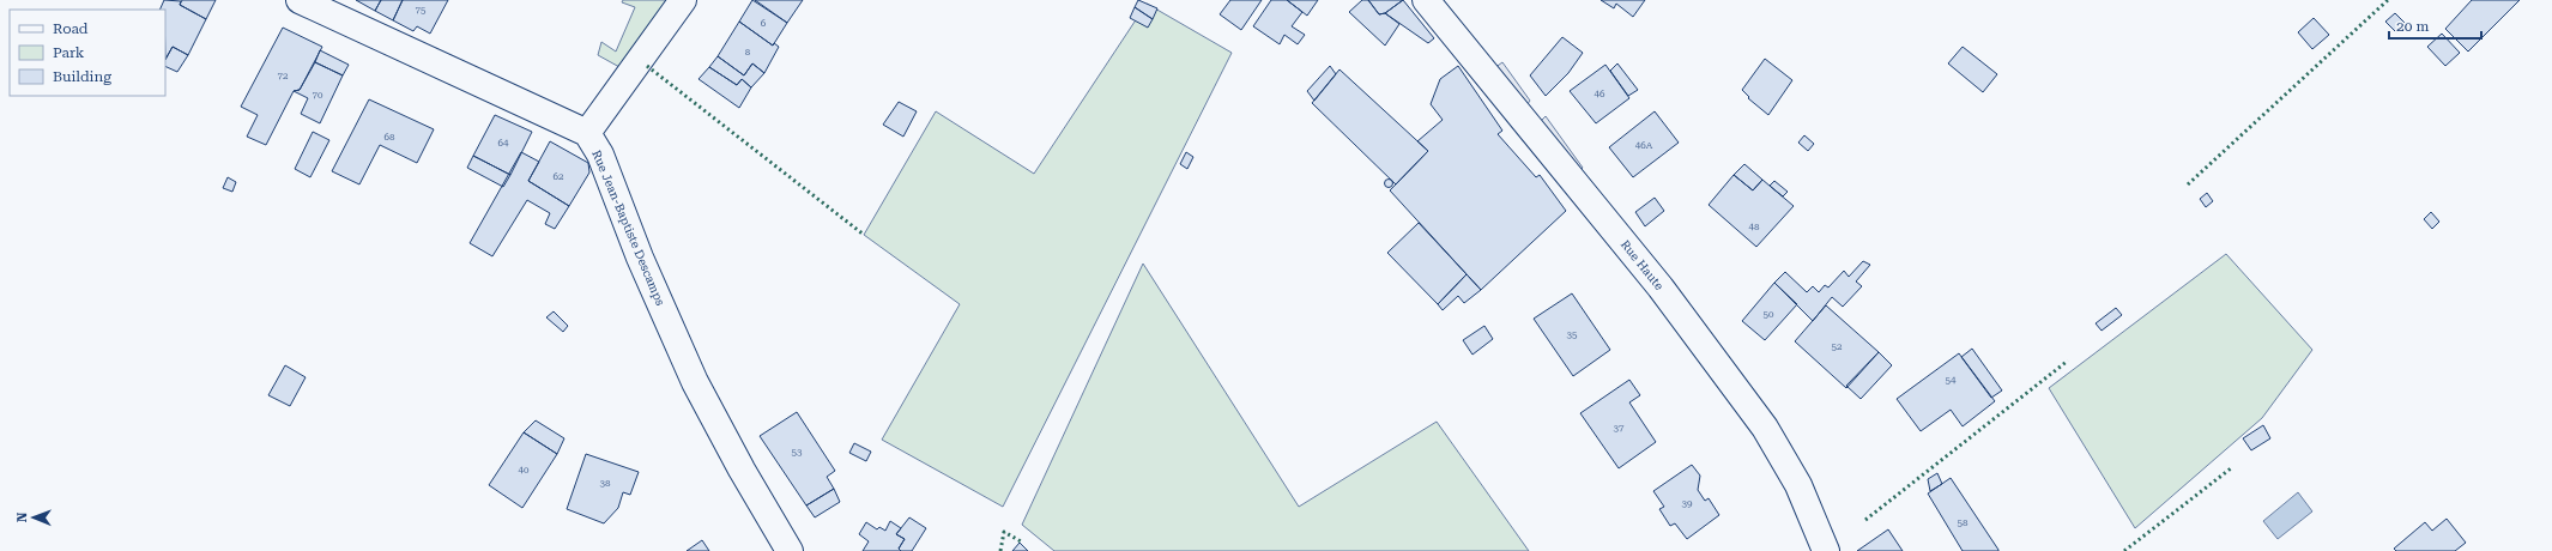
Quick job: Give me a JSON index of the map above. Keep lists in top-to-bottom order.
{
  "streets": {
    "street": ["Rue Jean-Baptiste Descamps", "Rue Haute"]
  },
  "house_numbers": [
    "75",
    "6",
    "8",
    "72",
    "46",
    "70",
    "68",
    "64",
    "46A",
    "62",
    "48",
    "50",
    "35",
    "52",
    "54",
    "37",
    "53",
    "40",
    "38",
    "39",
    "58"
  ],
  "legend": ["Road", "Park", "Building"],
  "scale_bar": "20 m",
  "north": "left"
}
